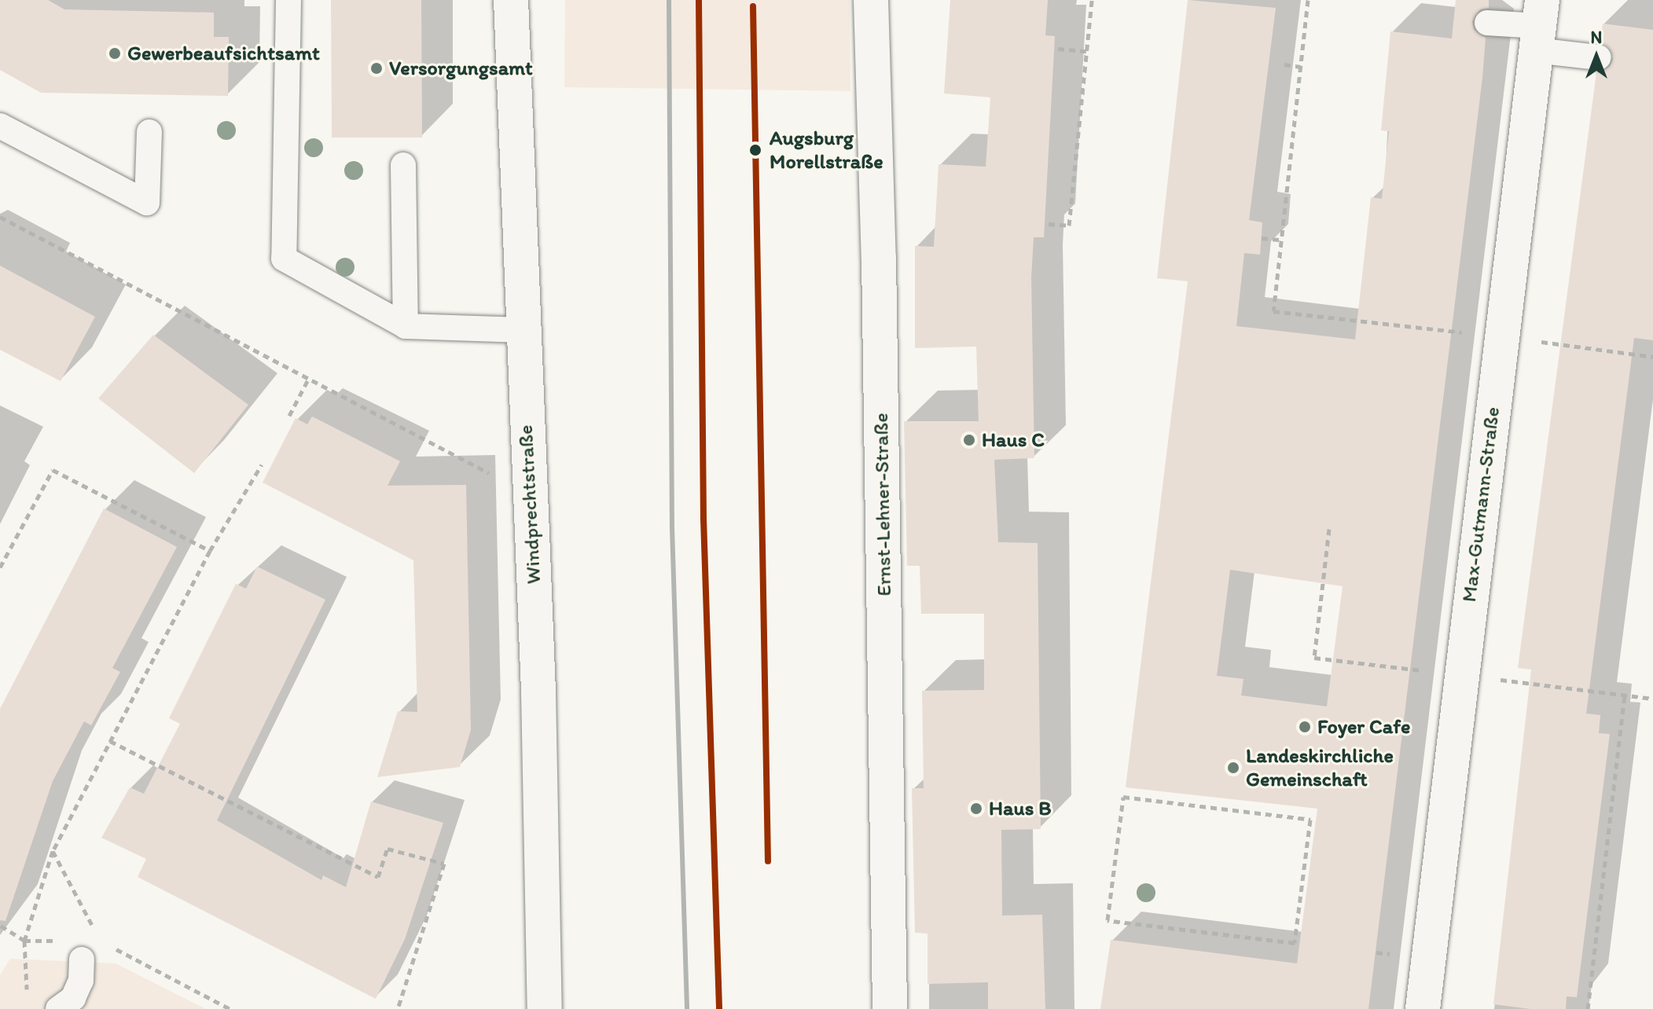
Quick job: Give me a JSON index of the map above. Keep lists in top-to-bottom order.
{
  "streets": {
    "street": ["Windprechtstraße", "Ernst-Lehner-Straße", "Max-Gutmann-Straße"]
  },
  "places": [
    "Gewerbeaufsichtsamt",
    "Versorgungsamt",
    "Augsburg Morellstraße",
    "Haus C",
    "Foyer Cafe",
    "Landeskirchliche Gemeinschaft",
    "Haus B"
  ],
  "north": "top"
}
